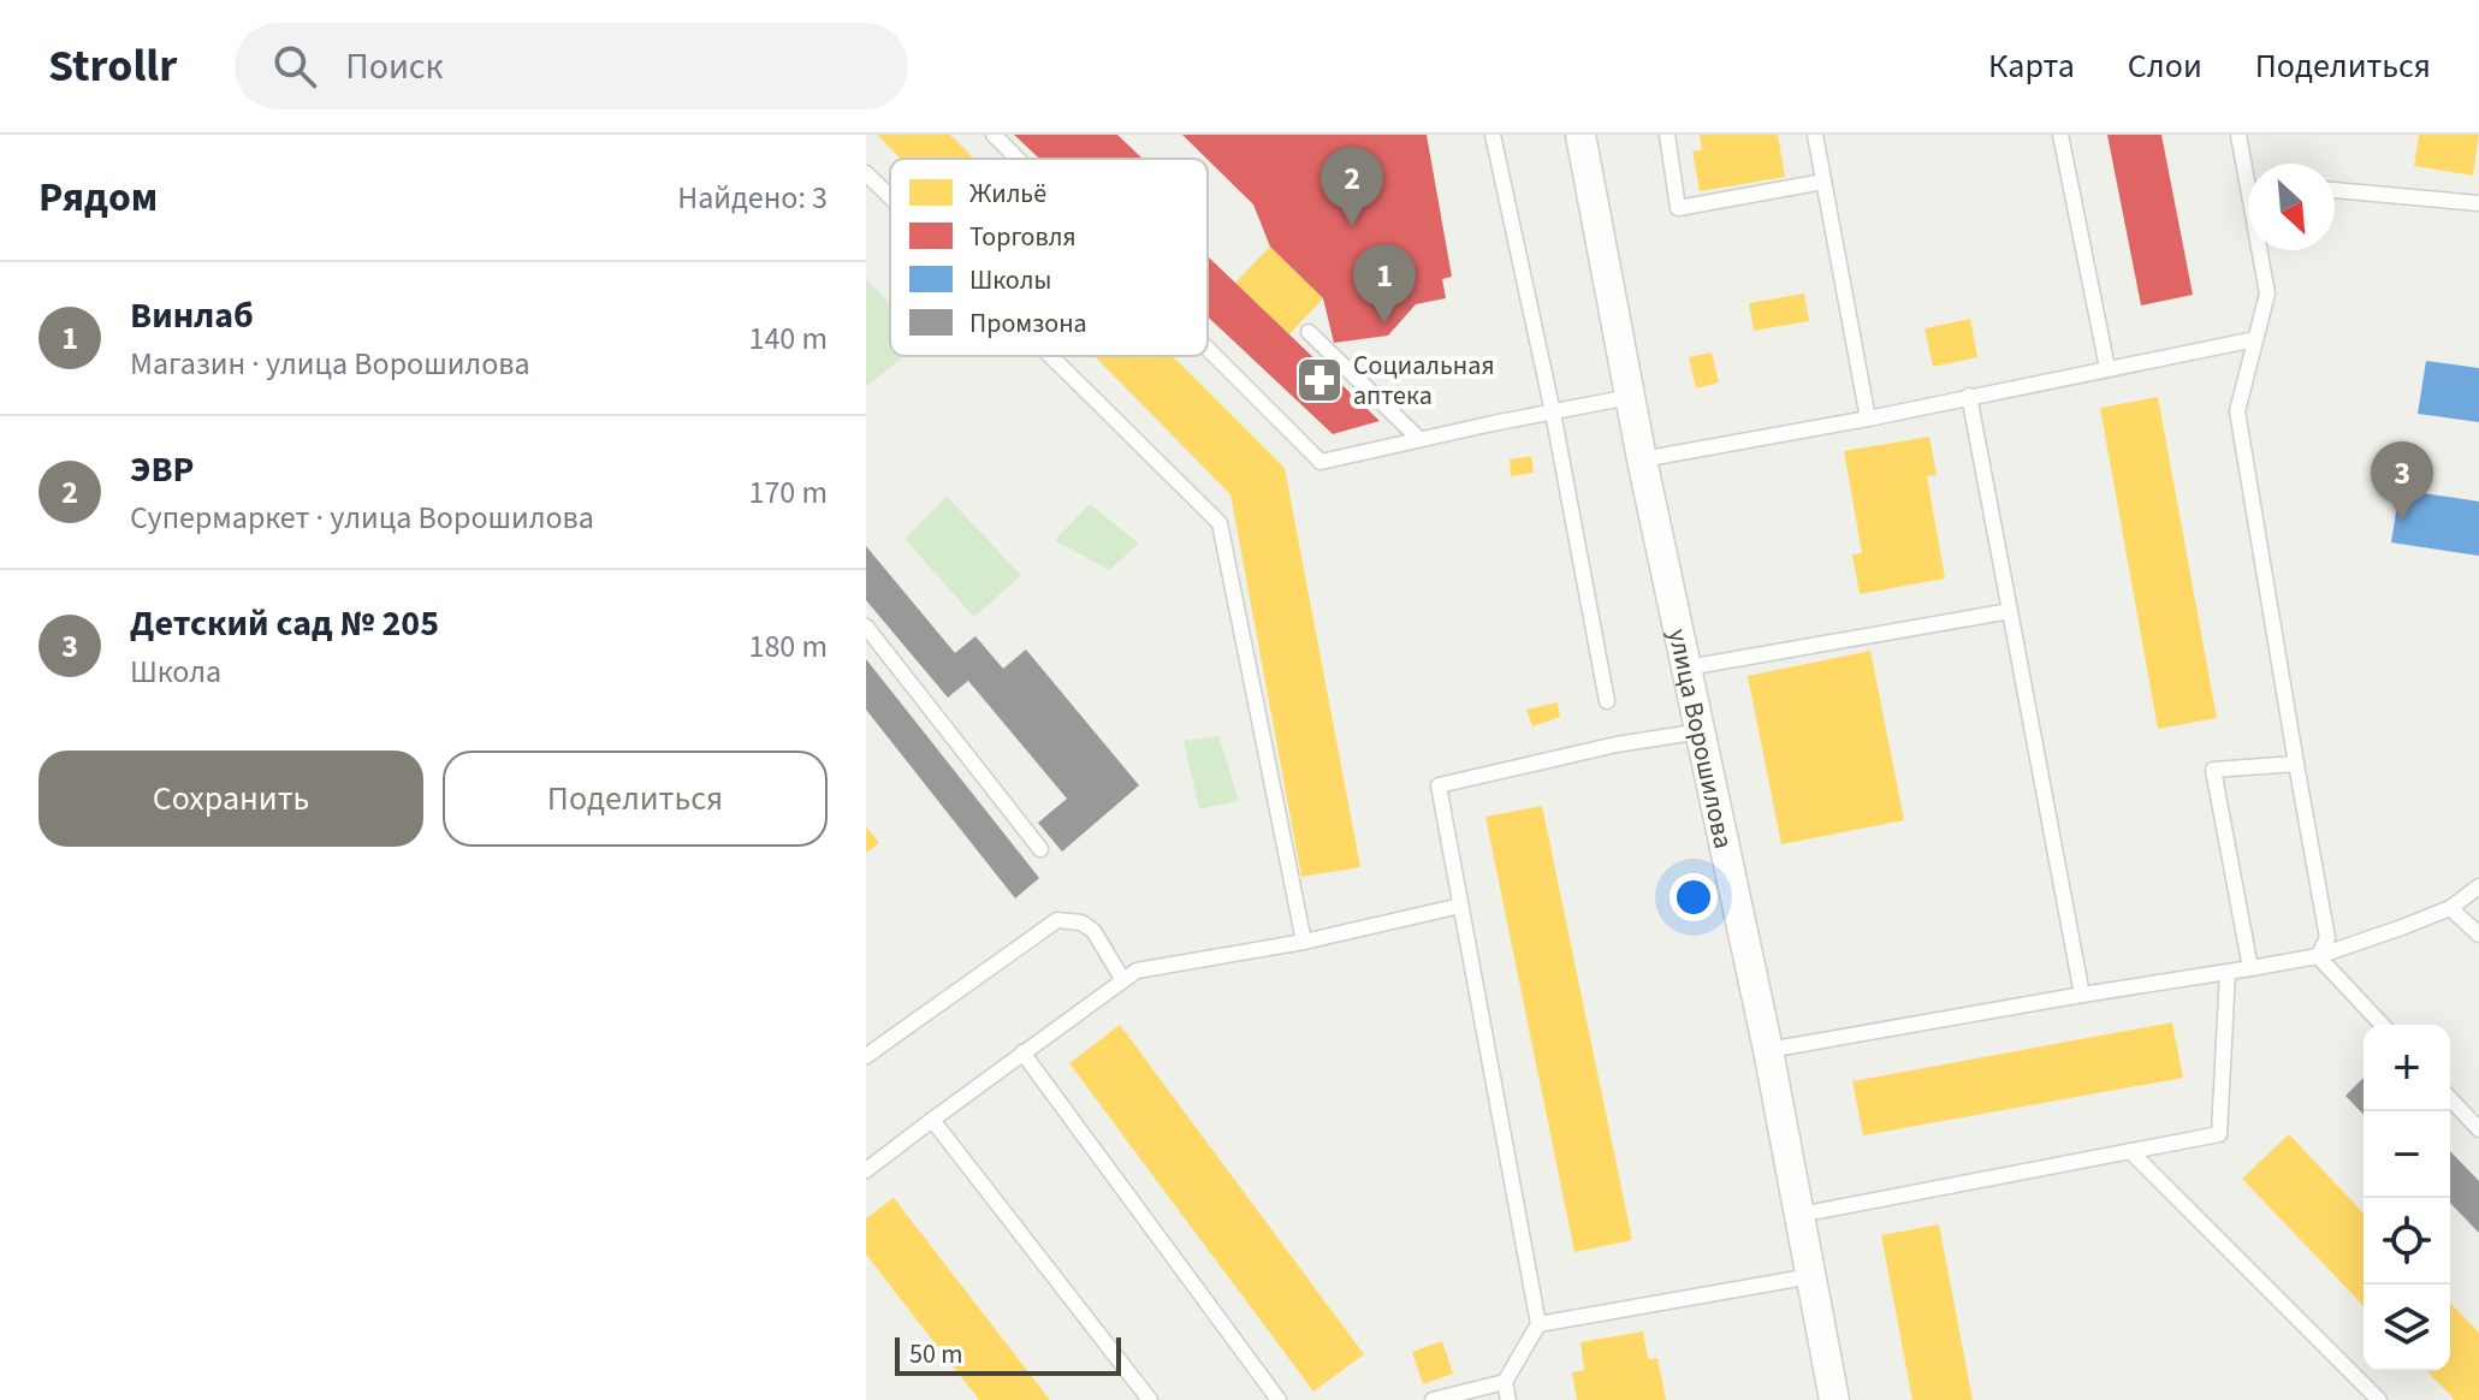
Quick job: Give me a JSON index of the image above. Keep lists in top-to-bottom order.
{
  "streets": {
    "street": ["улица Ворошилова"]
  },
  "places": {
    "pharmacy": ["Социальная аптека"]
  },
  "legend": [
    "Жильё",
    "Торговля",
    "Школы",
    "Промзона"
  ],
  "scale_bar": "50 m",
  "north": "bottom right",
  "page": {
    "header": "Strollr",
    "search": "Поиск",
    "nav": ["Карта", "Слои", "Поделиться"],
    "heading": ["Рядом", "Найдено: 3"],
    "pins": ["2", "1", "3"],
    "list": [
      {
        "mark": "1",
        "name": "Винлаб",
        "note": "Магазин · улица Ворошилова",
        "value": "140 m"
      },
      {
        "mark": "2",
        "name": "ЭВР",
        "note": "Супермаркет · улица Ворошилова",
        "value": "170 m"
      },
      {
        "mark": "3",
        "name": "Детский сад № 205",
        "note": "Школа",
        "value": "180 m"
      }
    ],
    "buttons": ["Сохранить", "Поделиться"],
    "map_buttons": ["+", "−"],
    "scale": "50 m"
  }
}
